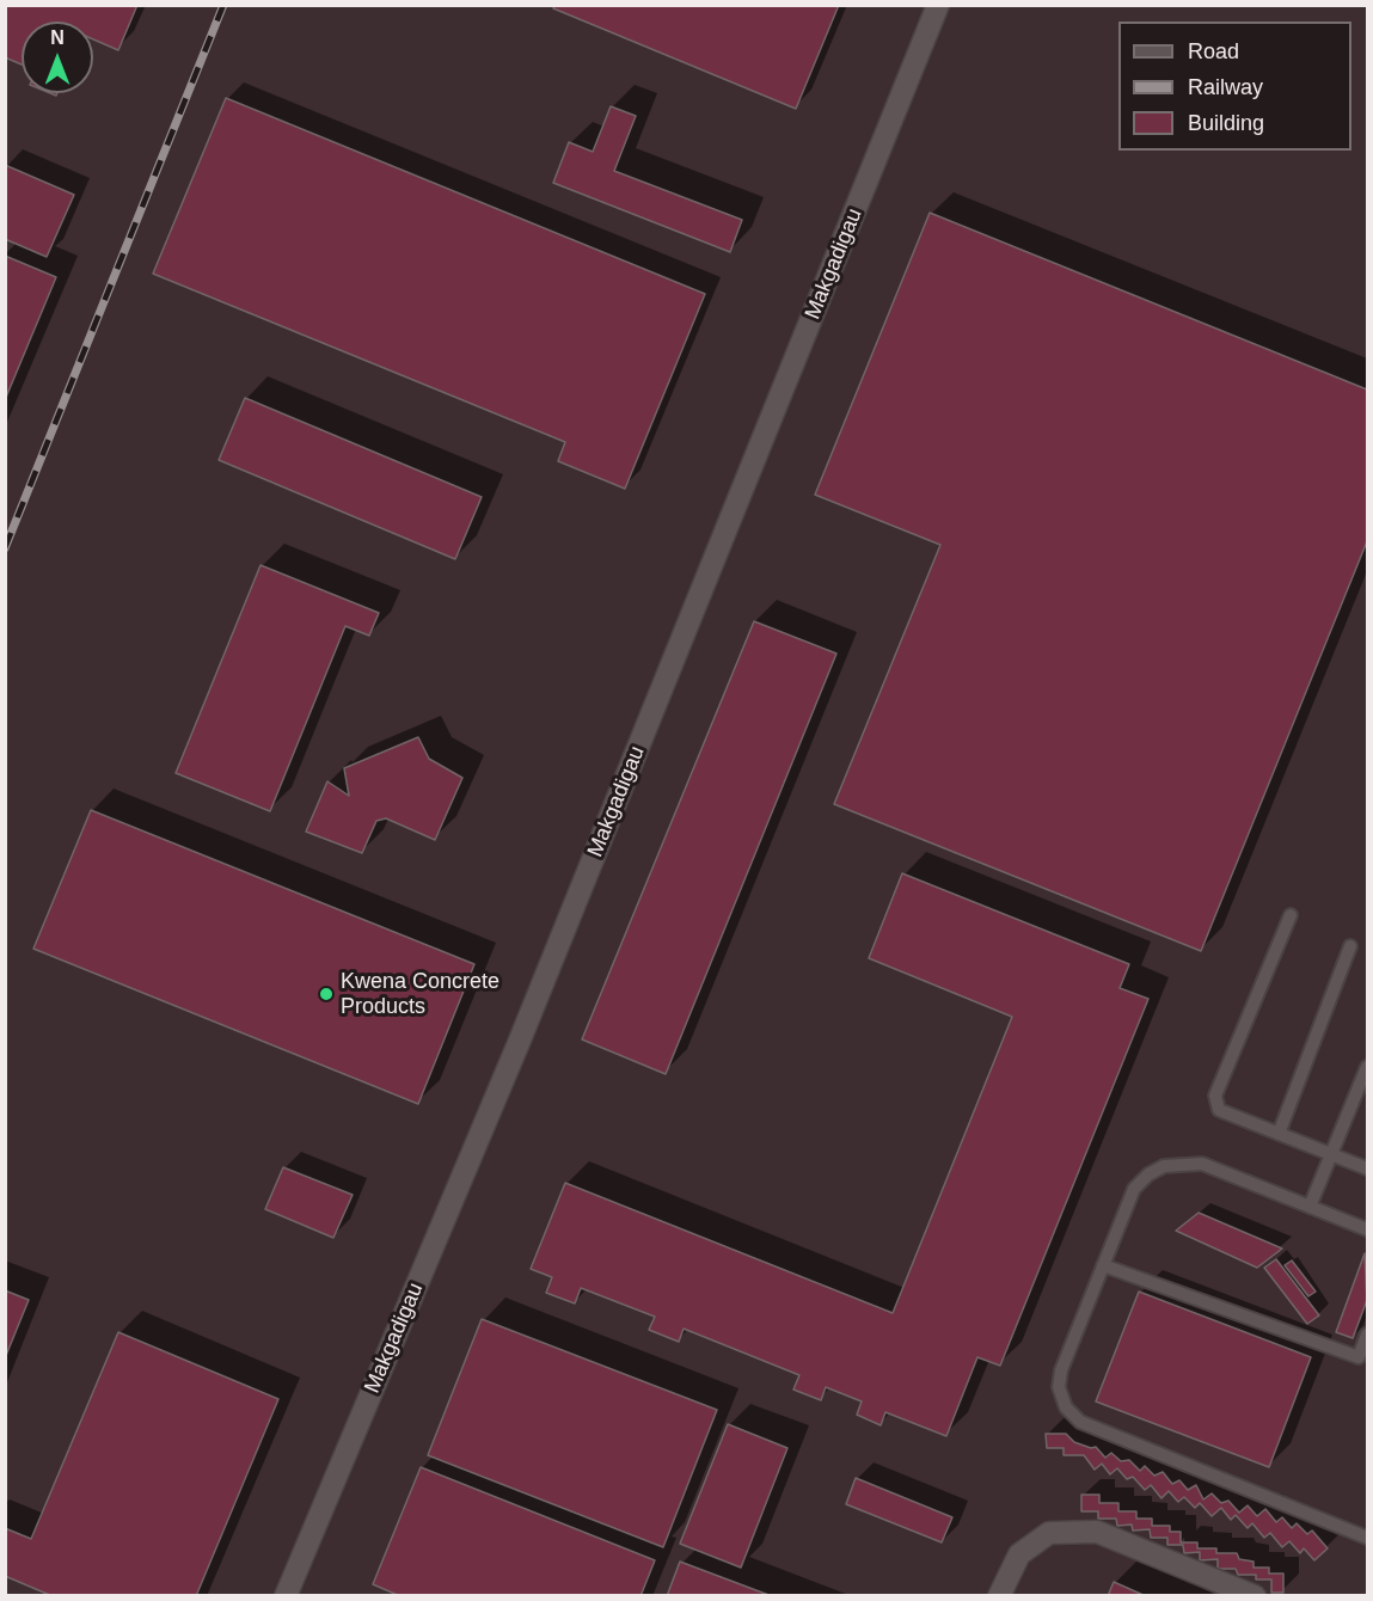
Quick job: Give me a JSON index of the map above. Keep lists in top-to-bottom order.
{
  "streets": {
    "street": ["Makgadigau"]
  },
  "places": ["Kwena Concrete Products"],
  "legend": ["Road", "Railway", "Building"],
  "north": "top"
}
